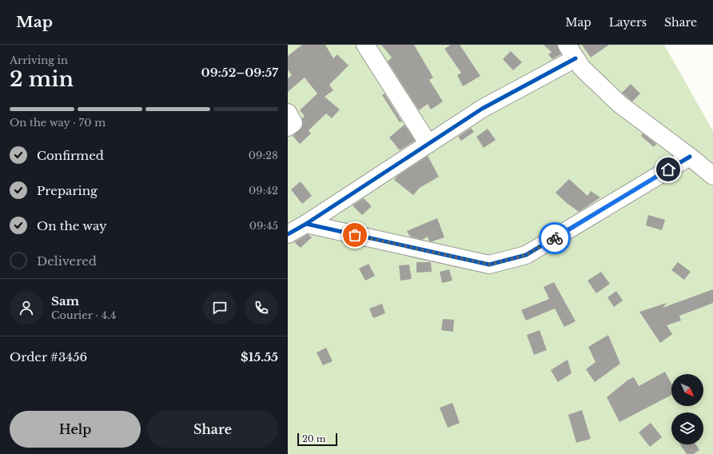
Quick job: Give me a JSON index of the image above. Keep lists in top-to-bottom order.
{
  "scale_bar": "20 m",
  "north": "bottom right",
  "page": {
    "header": "Map",
    "nav": ["Map", "Layers", "Share"],
    "heading": ["2 min", "Arriving in", "09:52–09:57"],
    "panel": [
      "Sam",
      "Courier · 4.4",
      "Order #3456",
      "$15.55"
    ],
    "bar": "On the way · 70 m",
    "list": [
      ["Confirmed", "09:28"],
      ["Preparing", "09:42"],
      ["On the way", "09:45"],
      "Delivered"
    ],
    "buttons": ["Help", "Share"],
    "scale": "20 m"
  }
}
